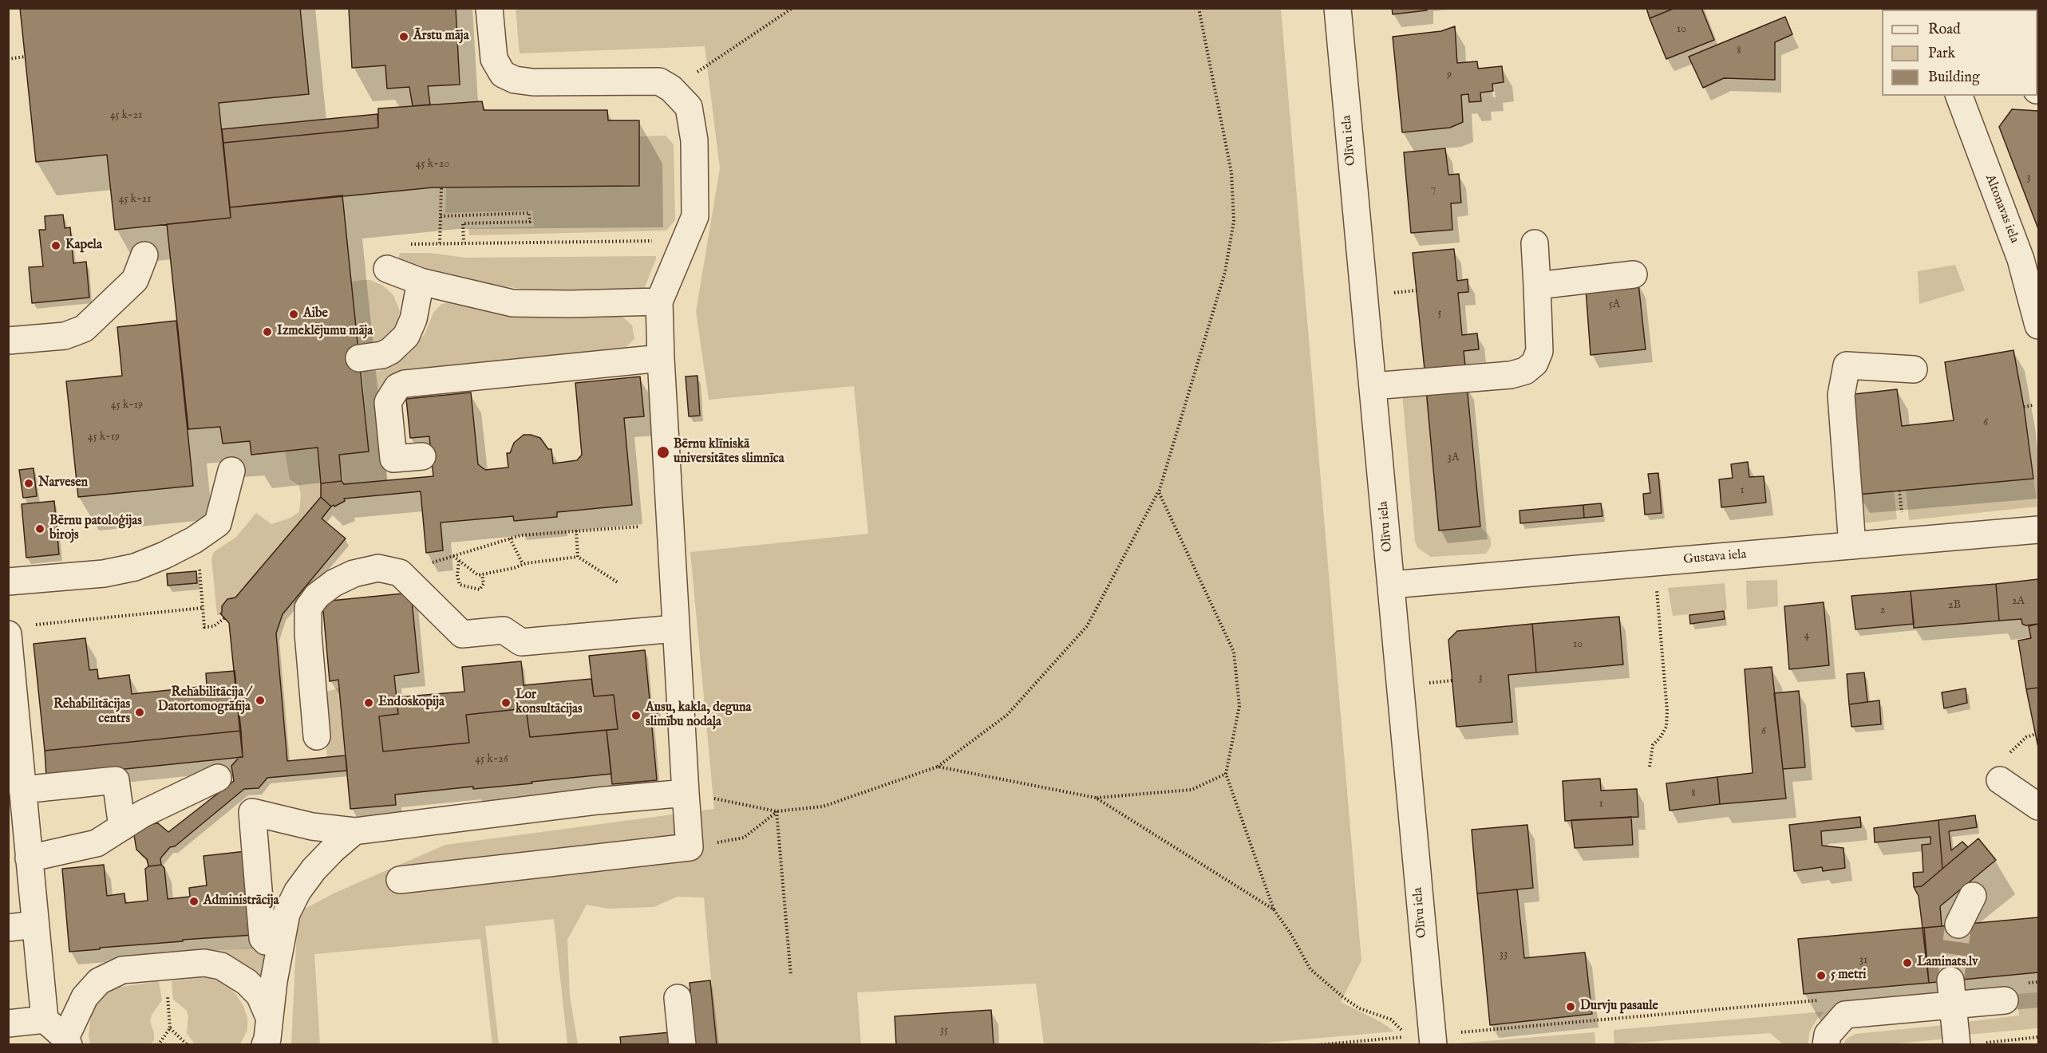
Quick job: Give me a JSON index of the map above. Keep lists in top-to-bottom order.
{
  "streets": {
    "street": ["Olīvu iela", "Altonavas iela", "Gustava iela"]
  },
  "crossings": [
    ["Olīvu iela", "Gustava iela"]
  ],
  "places": [
    "Ārstu māja",
    "Kapela",
    "Aibe",
    "Izmeklējumu māja",
    "Bērnu klīniskā universitātes slimnīca",
    "Narvesen",
    "Bērnu patoloģijas birojs",
    "Rehabilitācija / Datortomogrāfija",
    "Endoskopija",
    "Lor konsultācijas",
    "Rehabilitācijas centrs",
    "Ausu, kakla, deguna slimību nodaļa",
    "Administrācija",
    "Laminats.lv",
    "5 metri",
    "Durvju pasaule"
  ],
  "house_numbers": [
    "10",
    "8",
    "9",
    "45 k-21",
    "45 k-20",
    "3",
    "7",
    "45 k-21",
    "5A",
    "5",
    "45 k-19",
    "6",
    "45 k-19",
    "3A",
    "1",
    "2A",
    "2B",
    "2",
    "4",
    "10",
    "3",
    "6",
    "45 k-26",
    "8",
    "1",
    "33",
    "31",
    "35"
  ],
  "legend": ["Road", "Park", "Building"]
}
